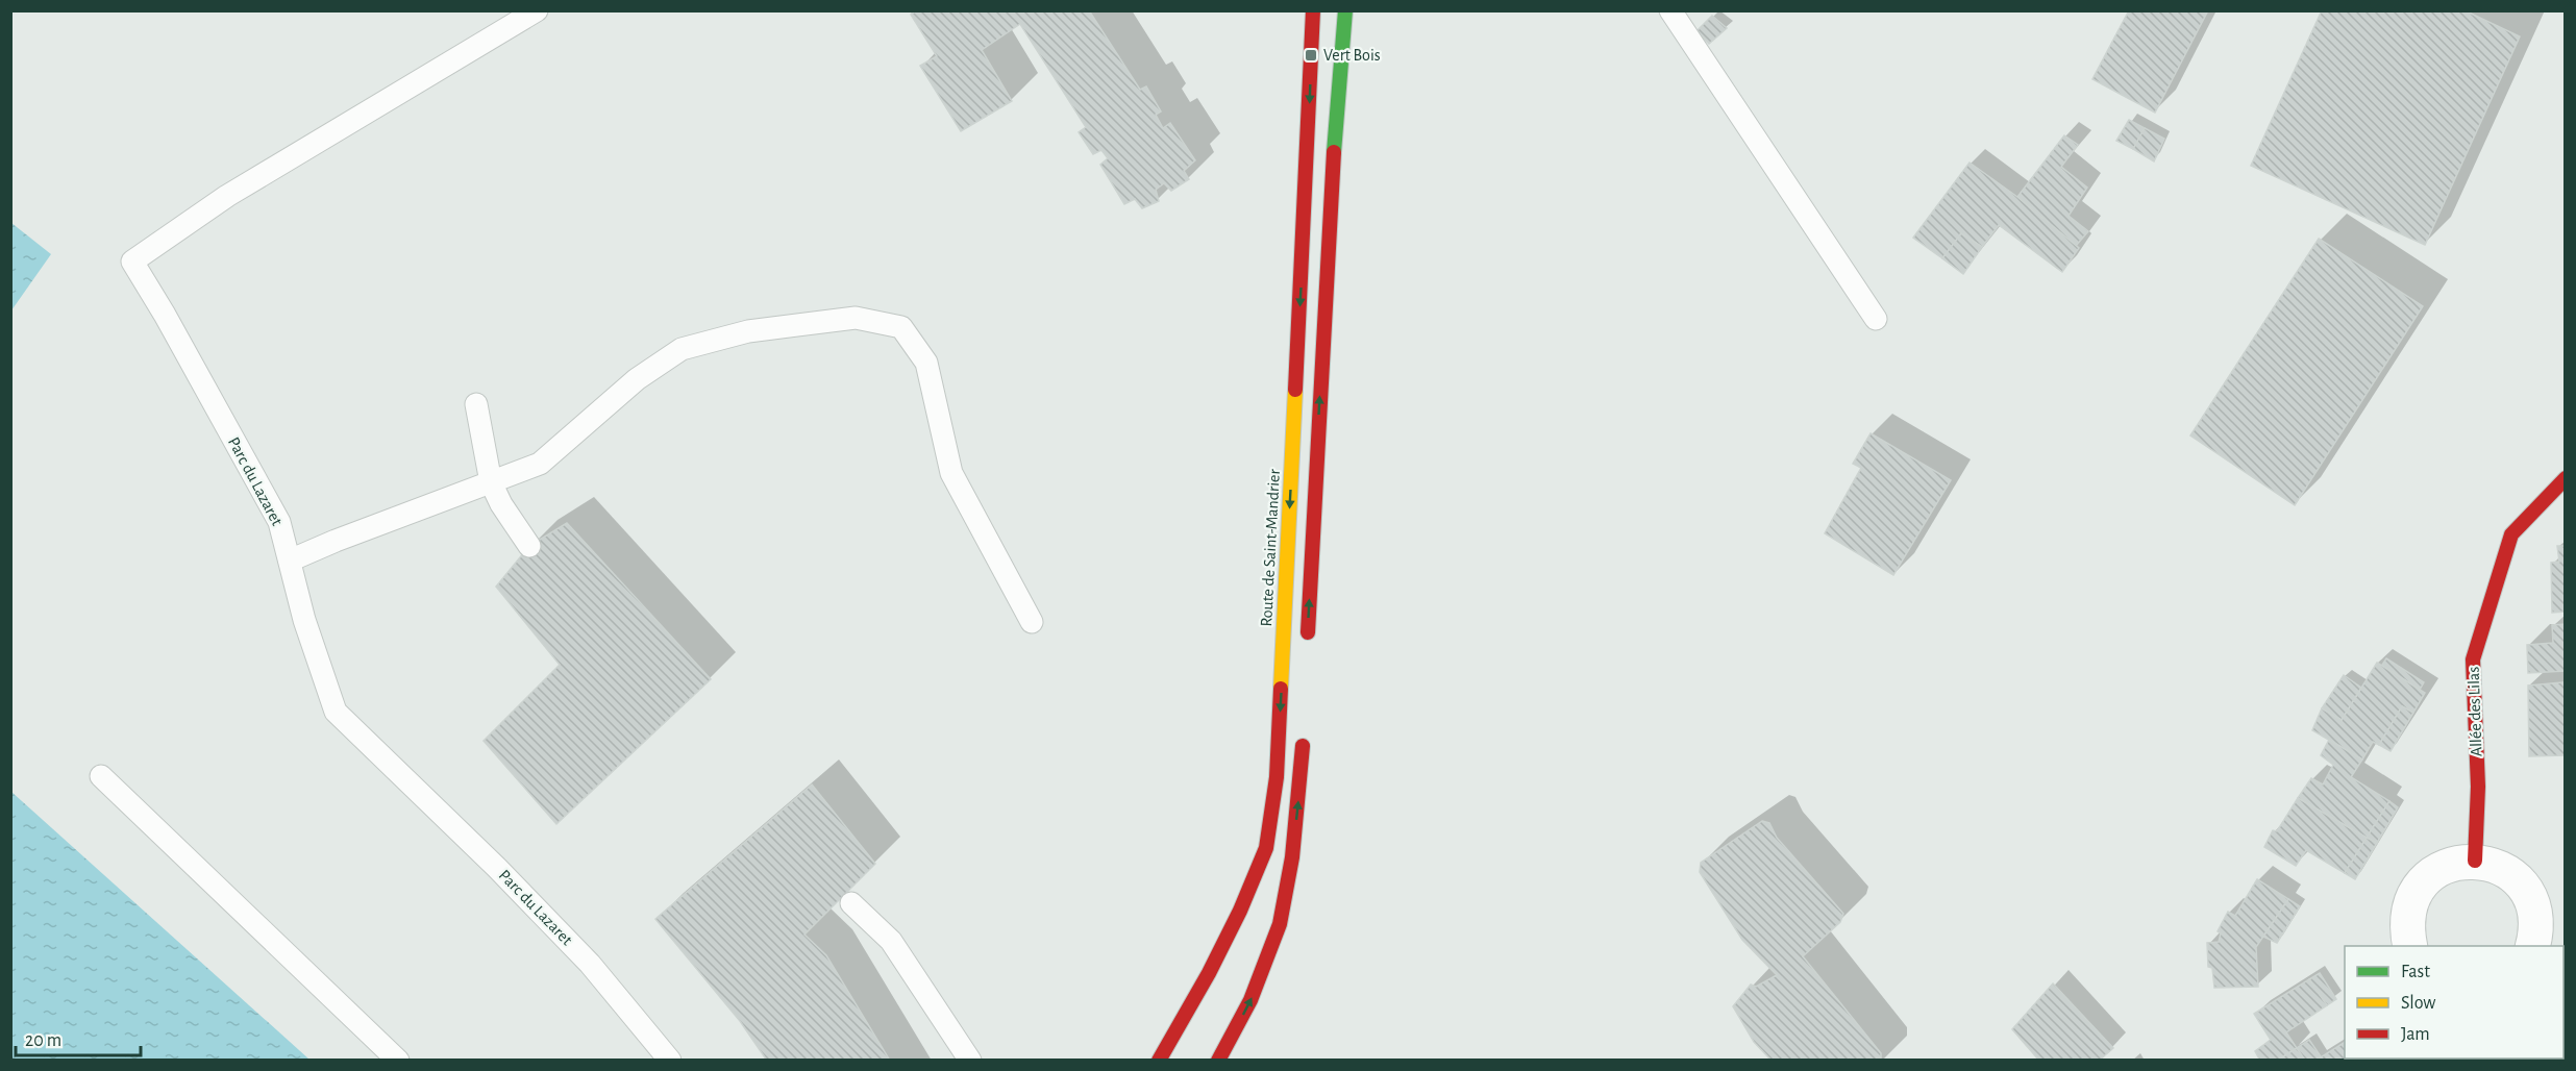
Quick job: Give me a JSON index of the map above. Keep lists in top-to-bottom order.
{
  "streets": {
    "main road": ["Route de Saint-Mandrier", "Allée des Lilas"],
    "lane": ["Parc du Lazaret"]
  },
  "places": {
    "transit": ["Vert Bois"]
  },
  "legend": ["Fast", "Slow", "Jam"],
  "scale_bar": "20 m"
}
